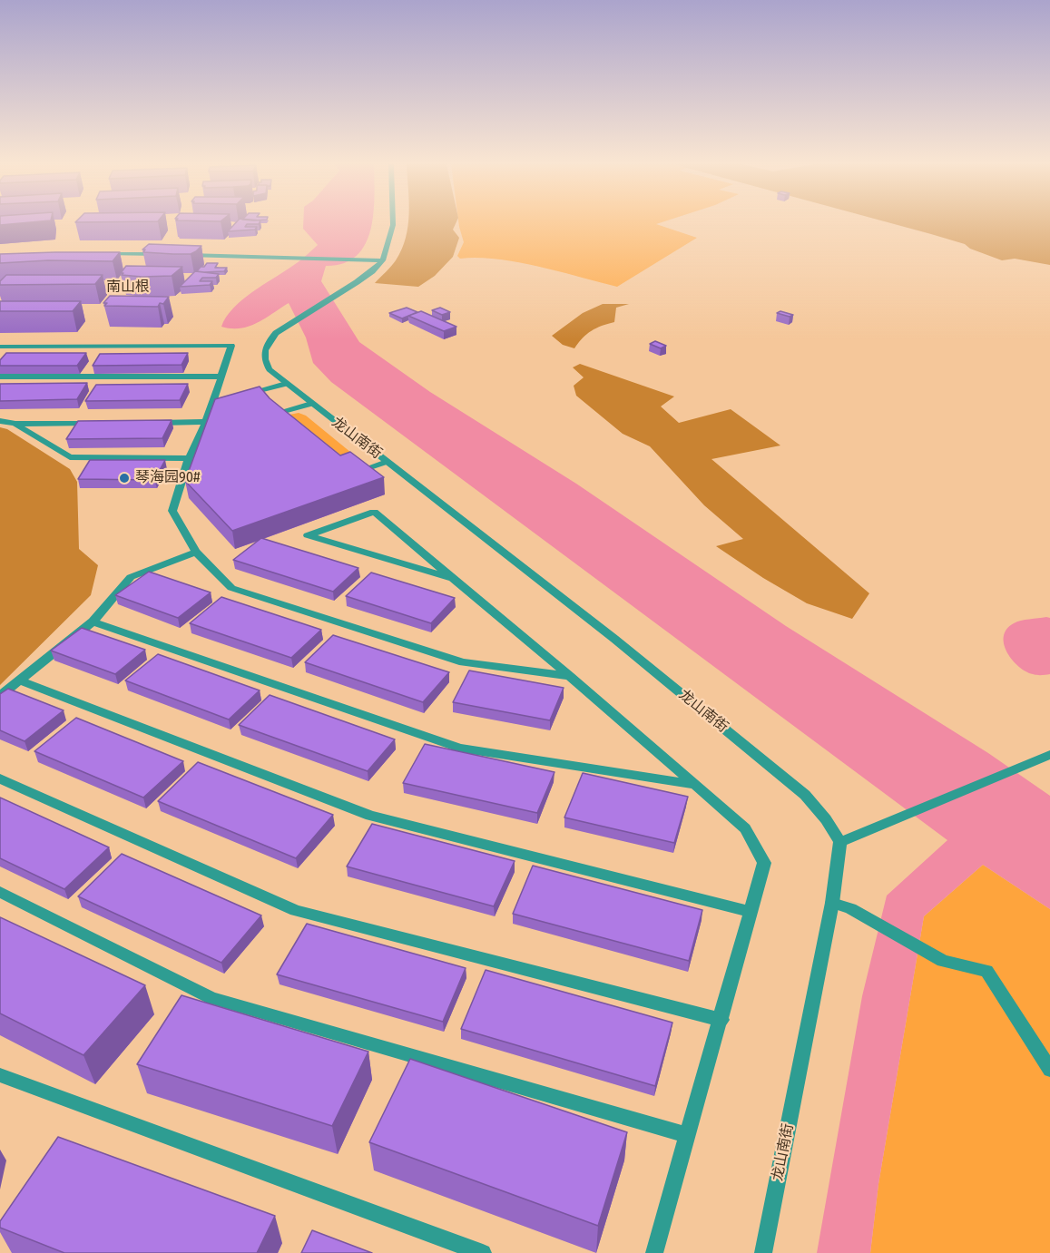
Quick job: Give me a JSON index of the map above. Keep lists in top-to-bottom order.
{
  "streets": {
    "street": ["龙山南街"]
  },
  "districts": ["南山根"],
  "places": ["琴海园90#"]
}
